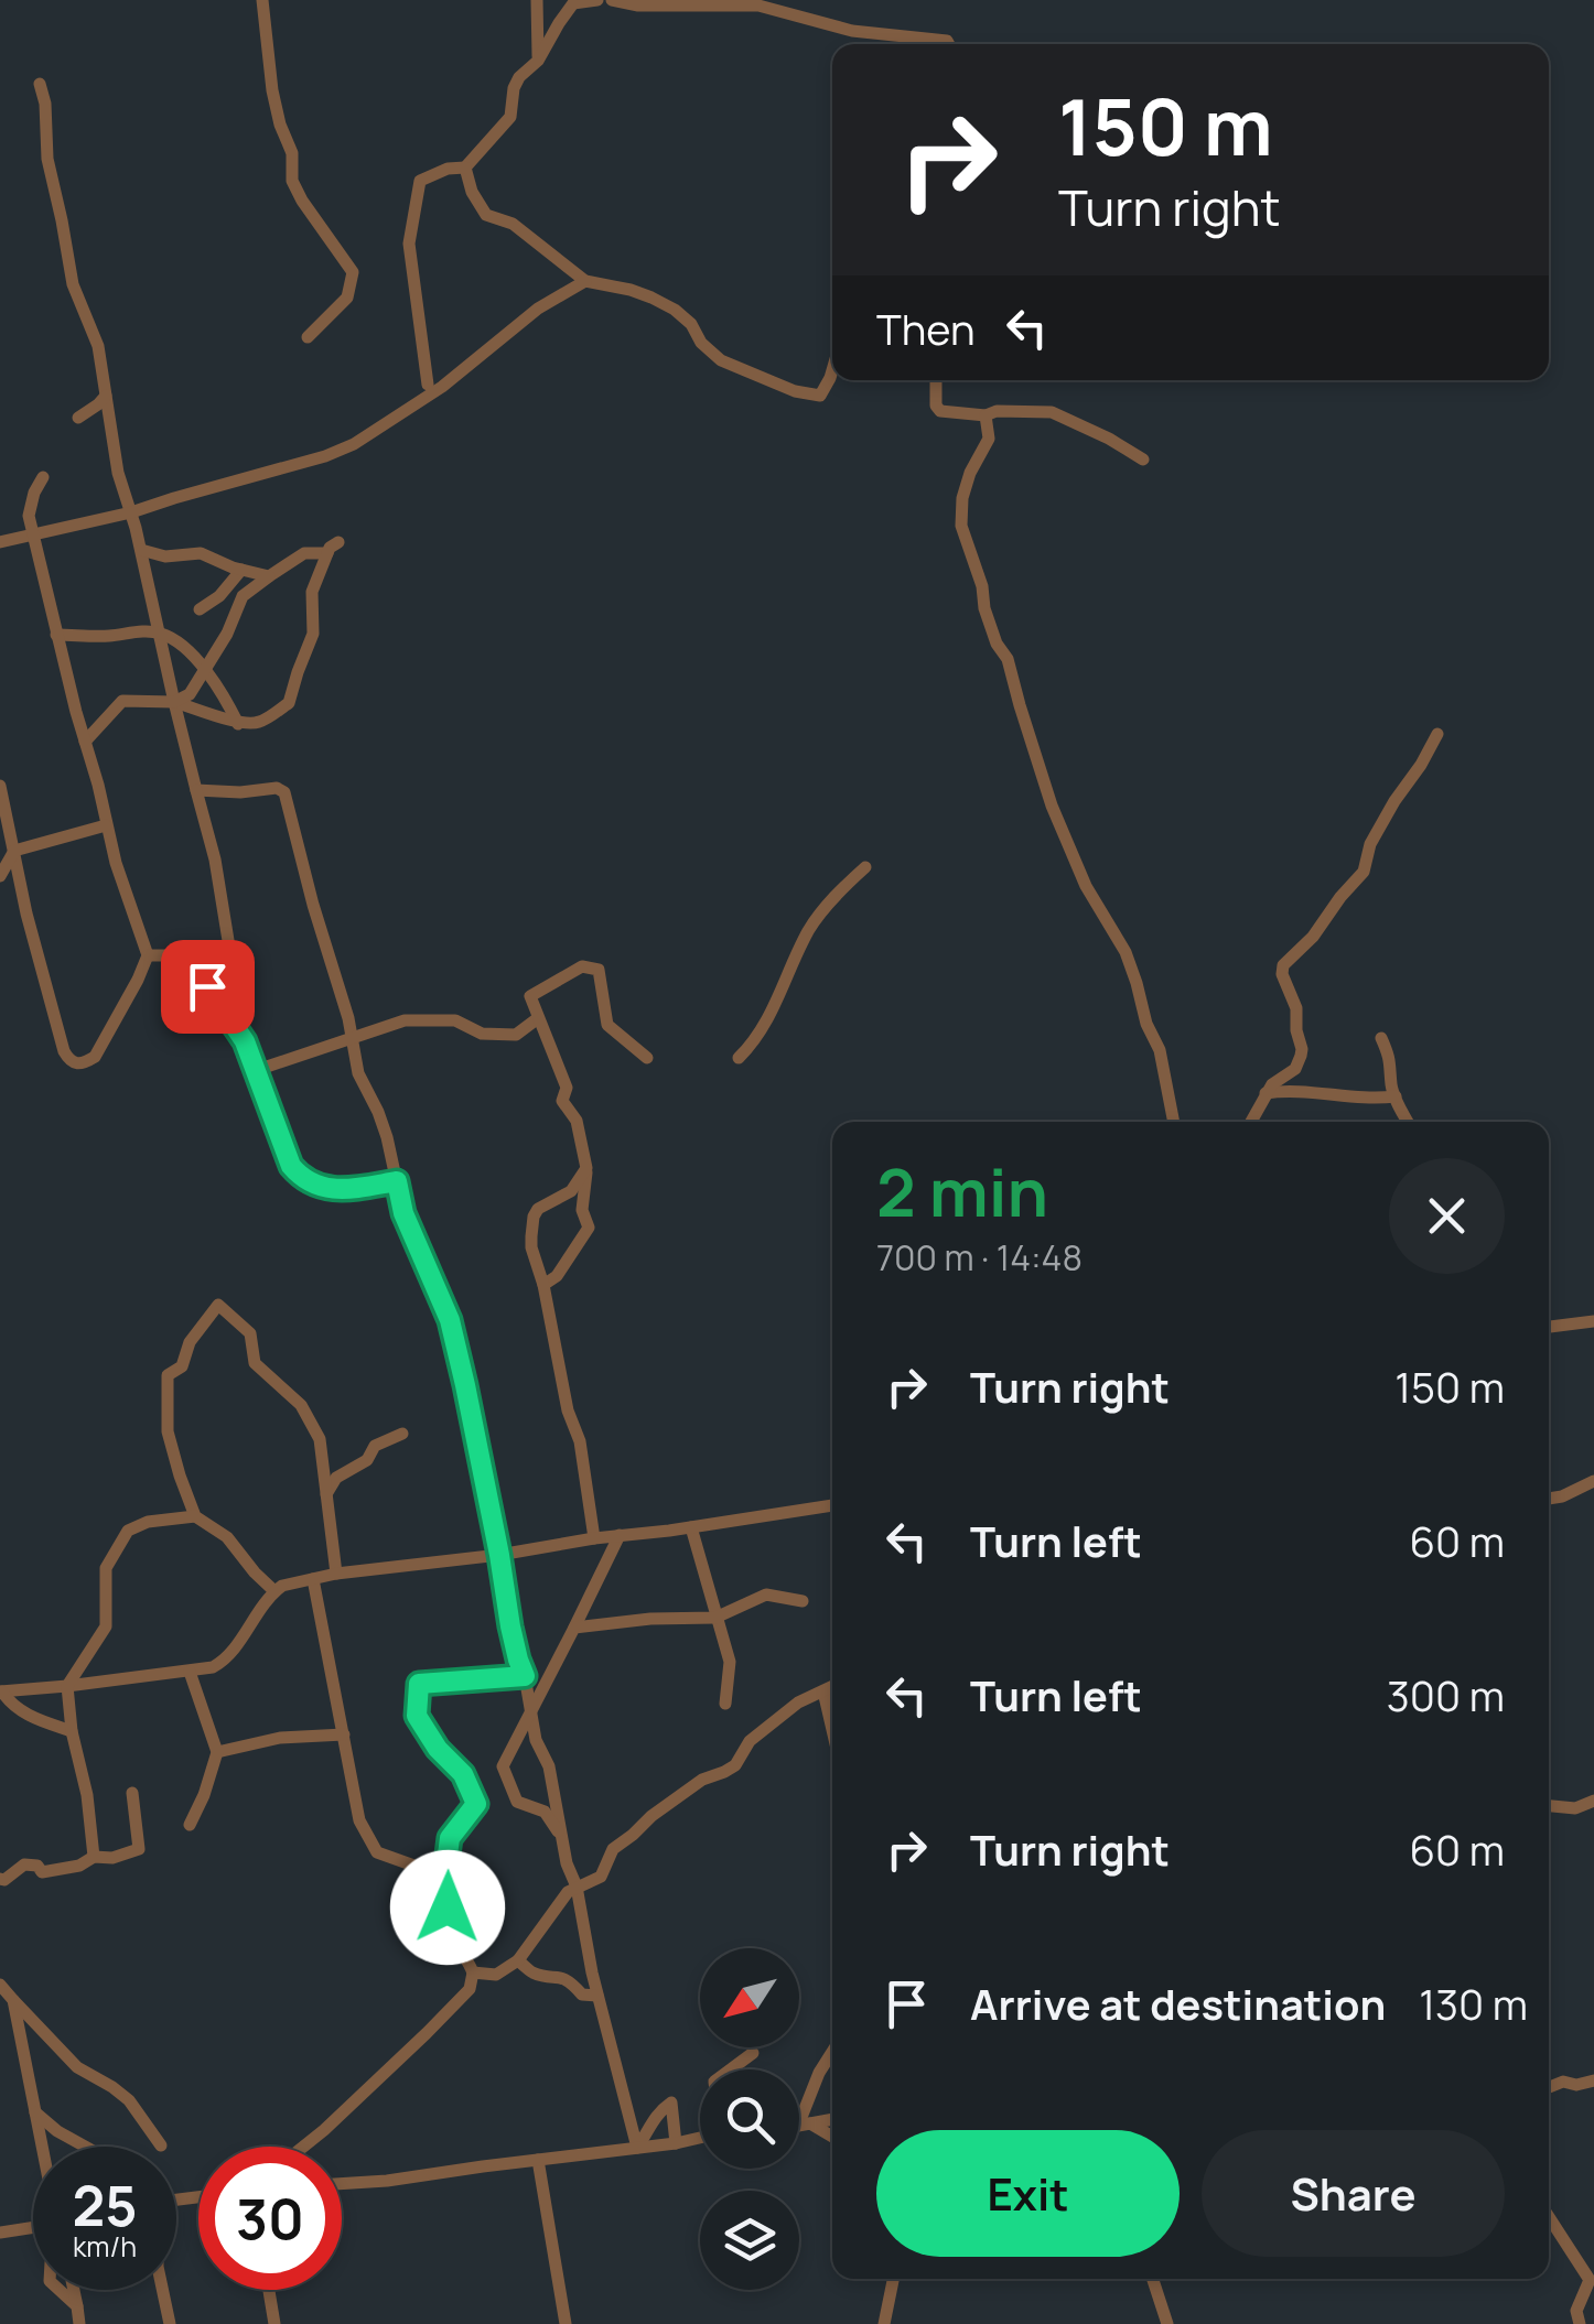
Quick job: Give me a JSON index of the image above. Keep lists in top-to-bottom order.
{
  "north": "bottom left",
  "page": {
    "turn": ["150 m", "Turn right"],
    "then": "Then",
    "heading": ["2 min", "700 m · 14:48"],
    "list": [
      {
        "name": "Turn right",
        "value": "150 m"
      },
      {
        "name": "Turn left",
        "value": "60 m"
      },
      {
        "name": "Turn left",
        "value": "300 m"
      },
      {
        "name": "Turn right",
        "value": "60 m"
      },
      {
        "name": "Arrive at destination",
        "value": "130 m"
      }
    ],
    "buttons": ["Exit", "Share"],
    "speed": "25 km/h",
    "limit": "30"
  }
}
